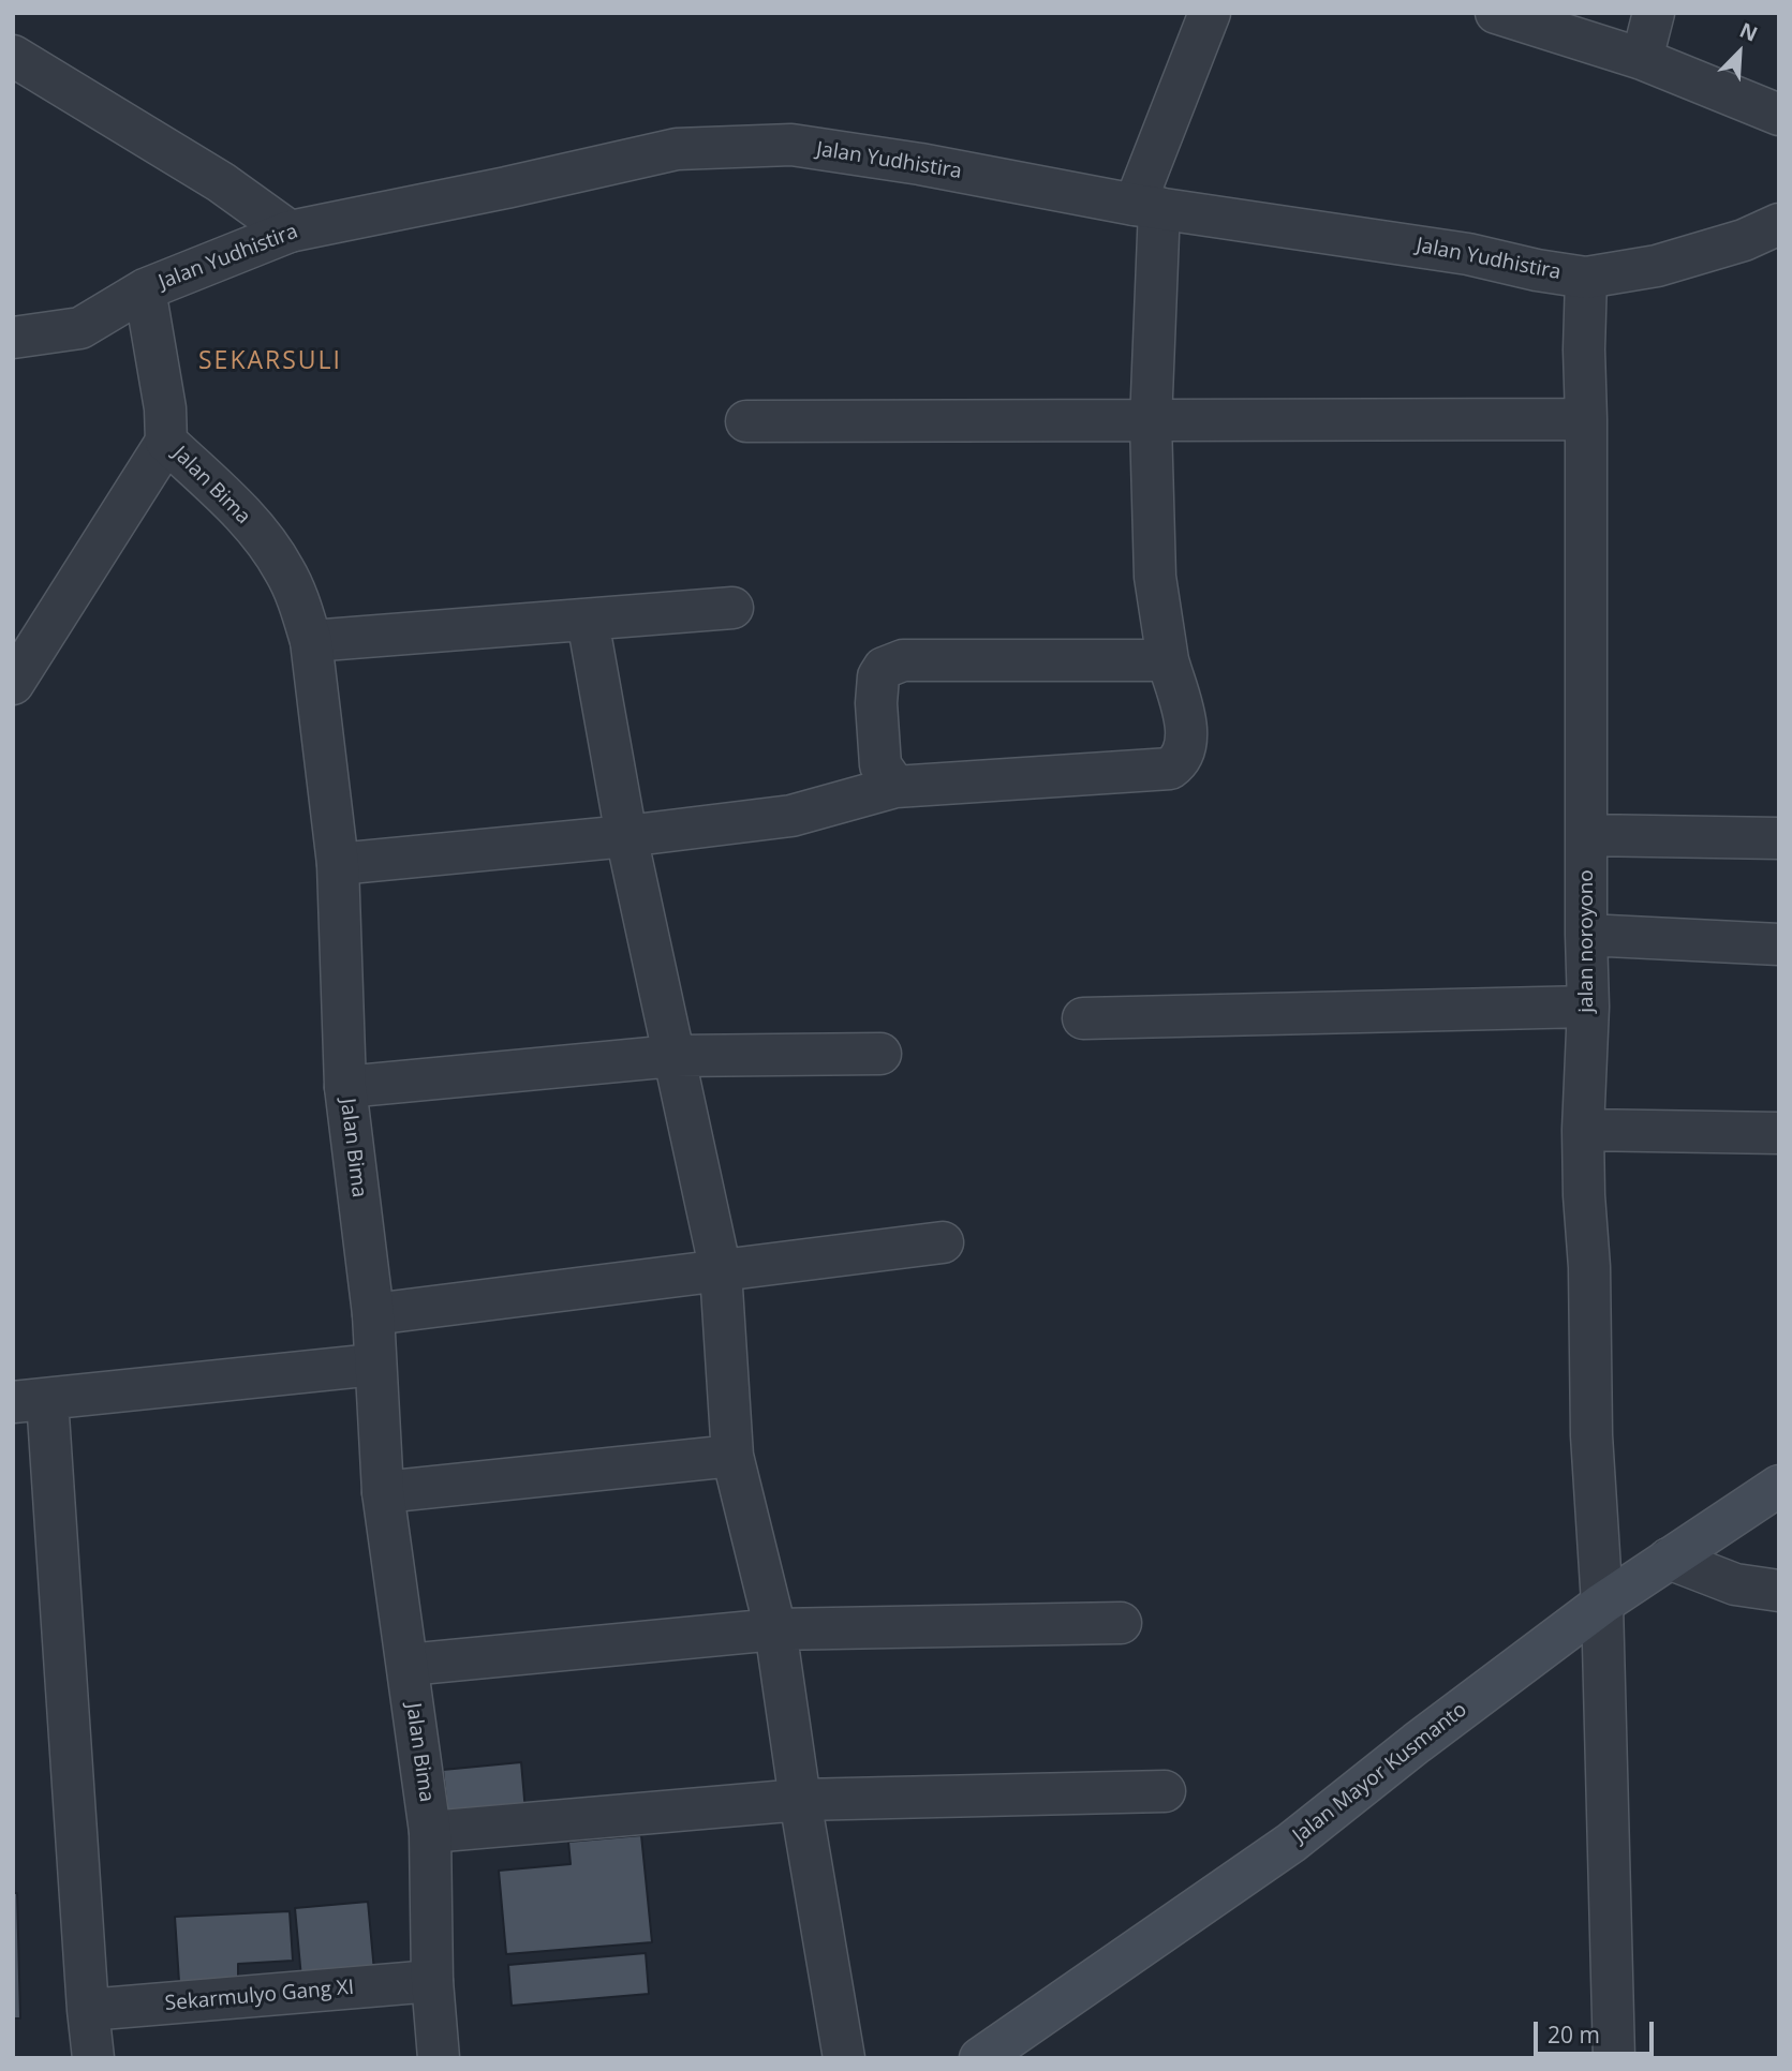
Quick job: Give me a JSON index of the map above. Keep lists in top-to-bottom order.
{
  "streets": {
    "main road": ["Jalan Mayor Kusmanto"],
    "street": [
      "Jalan Yudhistira",
      "Jalan Bima",
      "jalan noroyono",
      "Sekarmulyo Gang XI"
    ]
  },
  "crossings": [
    ["Jalan Yudhistira", "Jalan Bima"],
    ["Jalan Yudhistira", "jalan noroyono"],
    ["Jalan Bima", "Sekarmulyo Gang XI"],
    ["jalan noroyono", "Jalan Mayor Kusmanto"]
  ],
  "districts": ["SEKARSULI"],
  "scale_bar": "20 m",
  "north": "top right"
}
